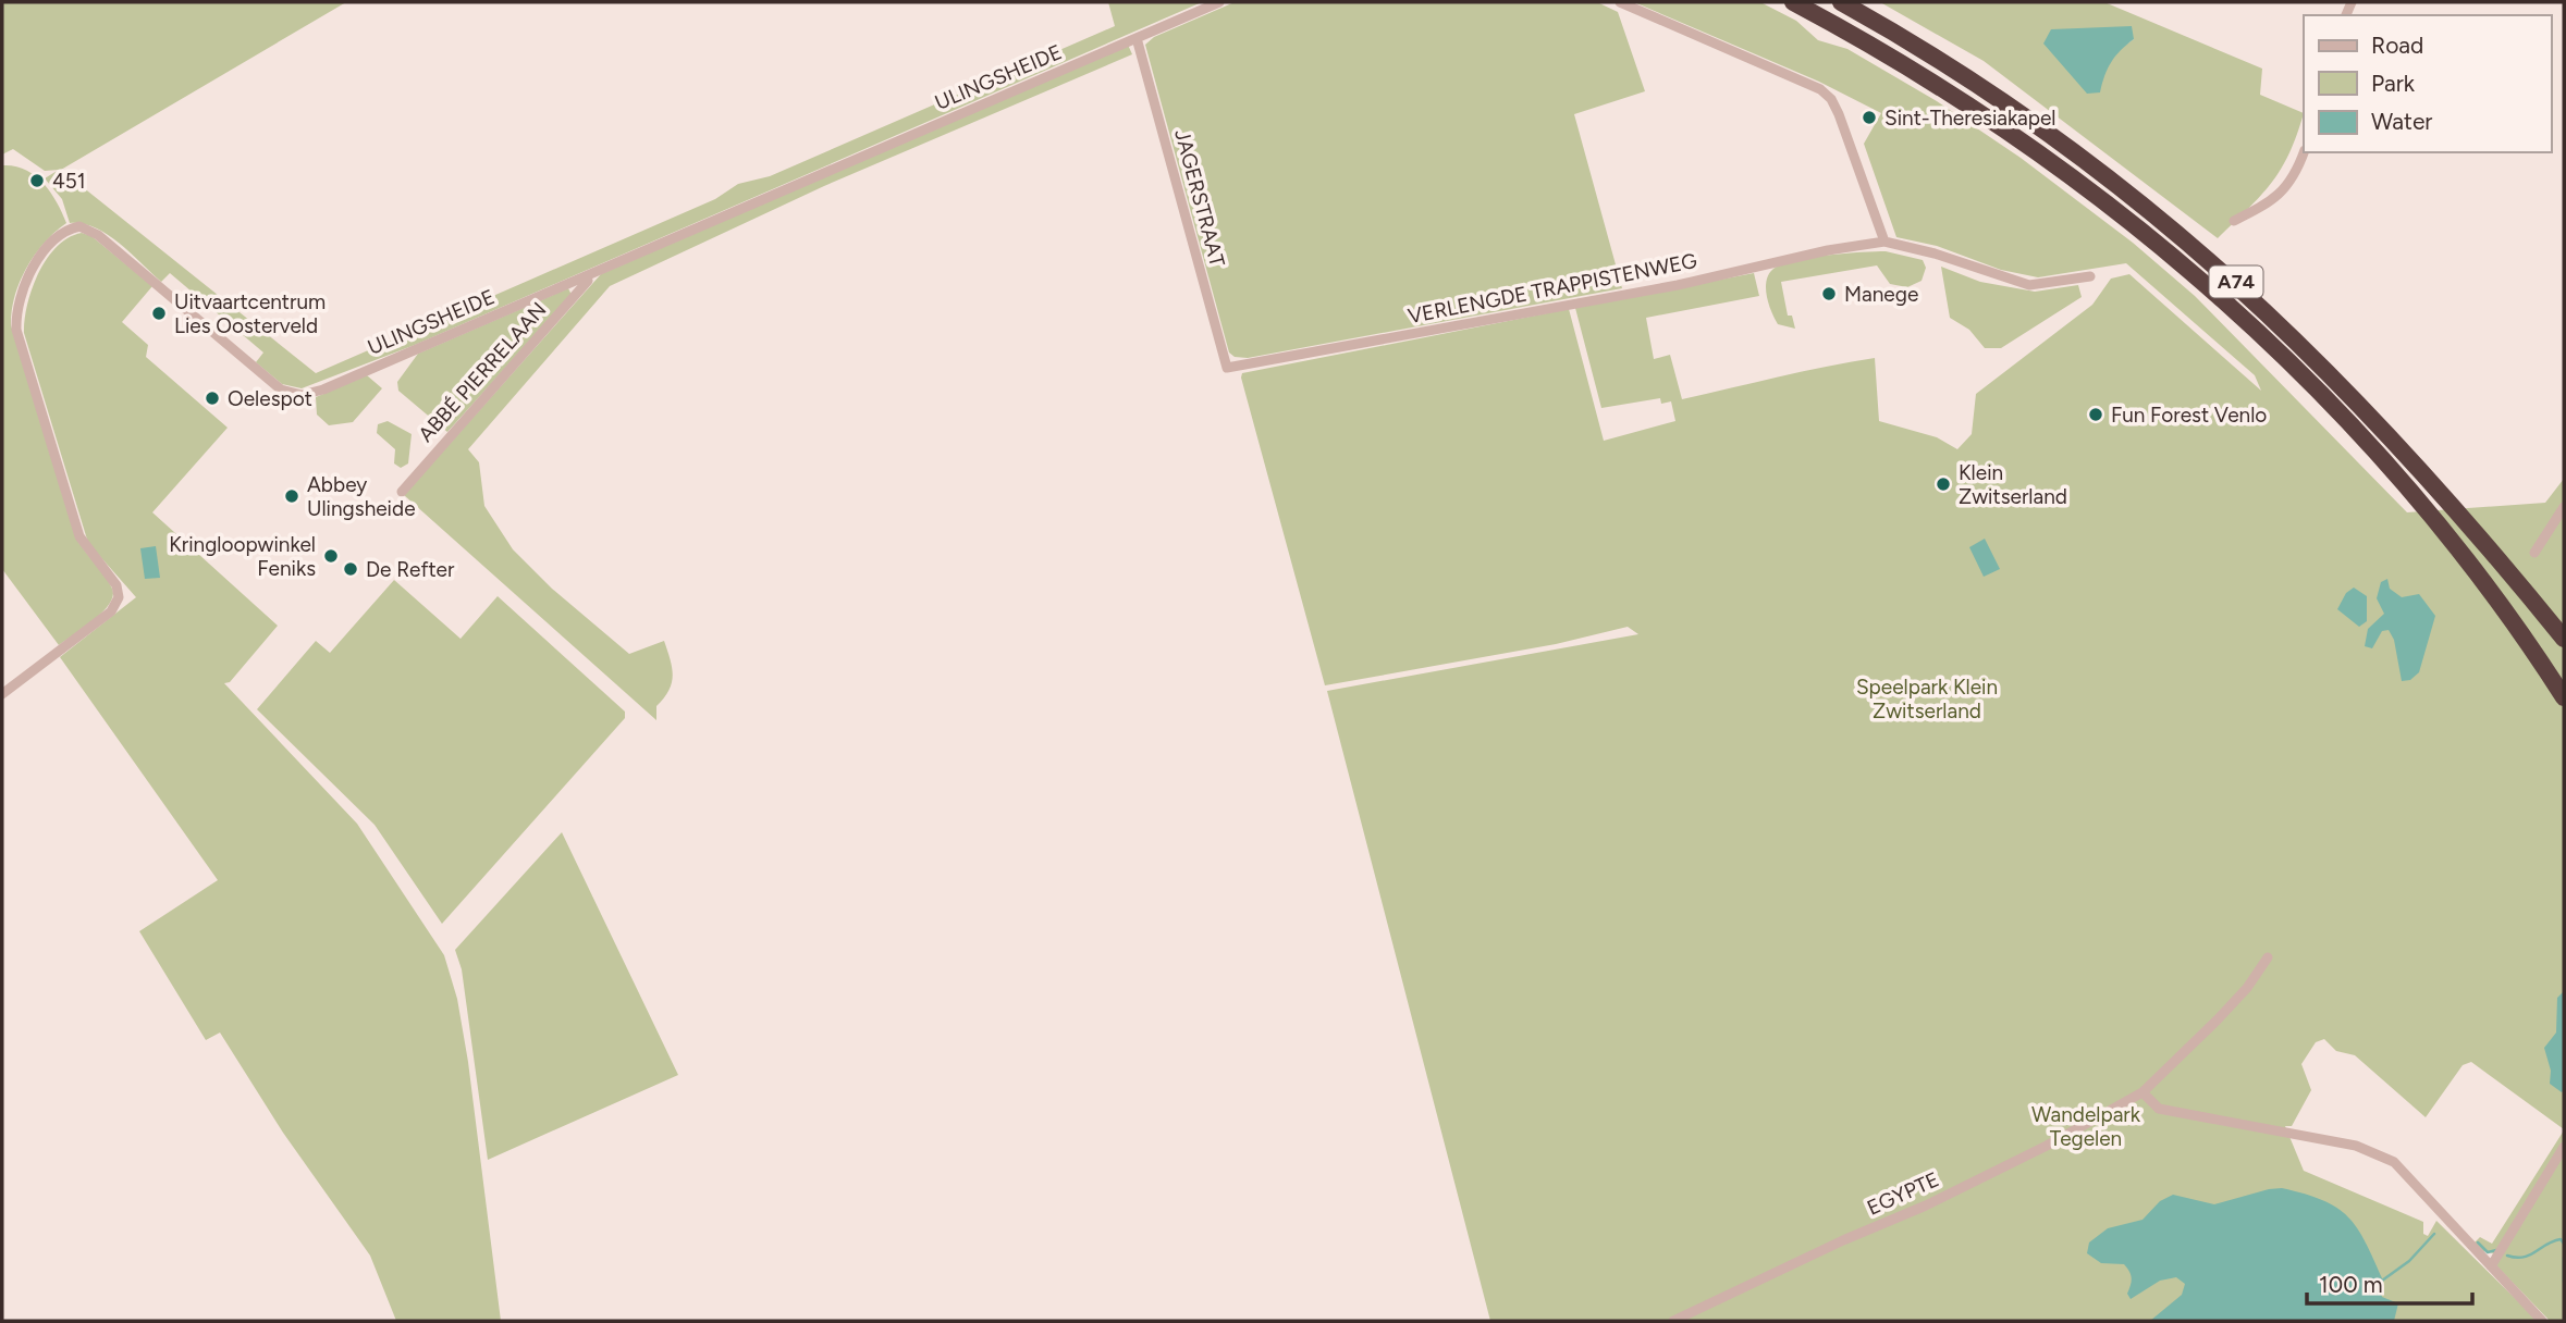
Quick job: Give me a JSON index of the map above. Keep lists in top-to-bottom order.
{
  "streets": {
    "highway": ["A74"],
    "street": [
      "ULINGSHEIDE",
      "JAGERSTRAAT",
      "VERLENGDE TRAPPISTENWEG",
      "ABBÉ PIERRELAAN",
      "EGYPTE"
    ]
  },
  "crossings": [
    ["ULINGSHEIDE", "JAGERSTRAAT"],
    ["ULINGSHEIDE", "ABBÉ PIERRELAAN"],
    ["JAGERSTRAAT", "VERLENGDE TRAPPISTENWEG"]
  ],
  "parks": ["Speelpark Klein Zwitserland", "Wandelpark Tegelen"],
  "places": [
    "Sint-Theresiakapel",
    "451",
    "Manege",
    "Uitvaartcentrum Lies Oosterveld",
    "Oelespot",
    "Fun Forest Venlo",
    "Klein Zwitserland",
    "Abbey Ulingsheide",
    "Kringloopwinkel Feniks",
    "De Refter"
  ],
  "legend": ["Road", "Park", "Water"],
  "scale_bar": "100 m"
}
